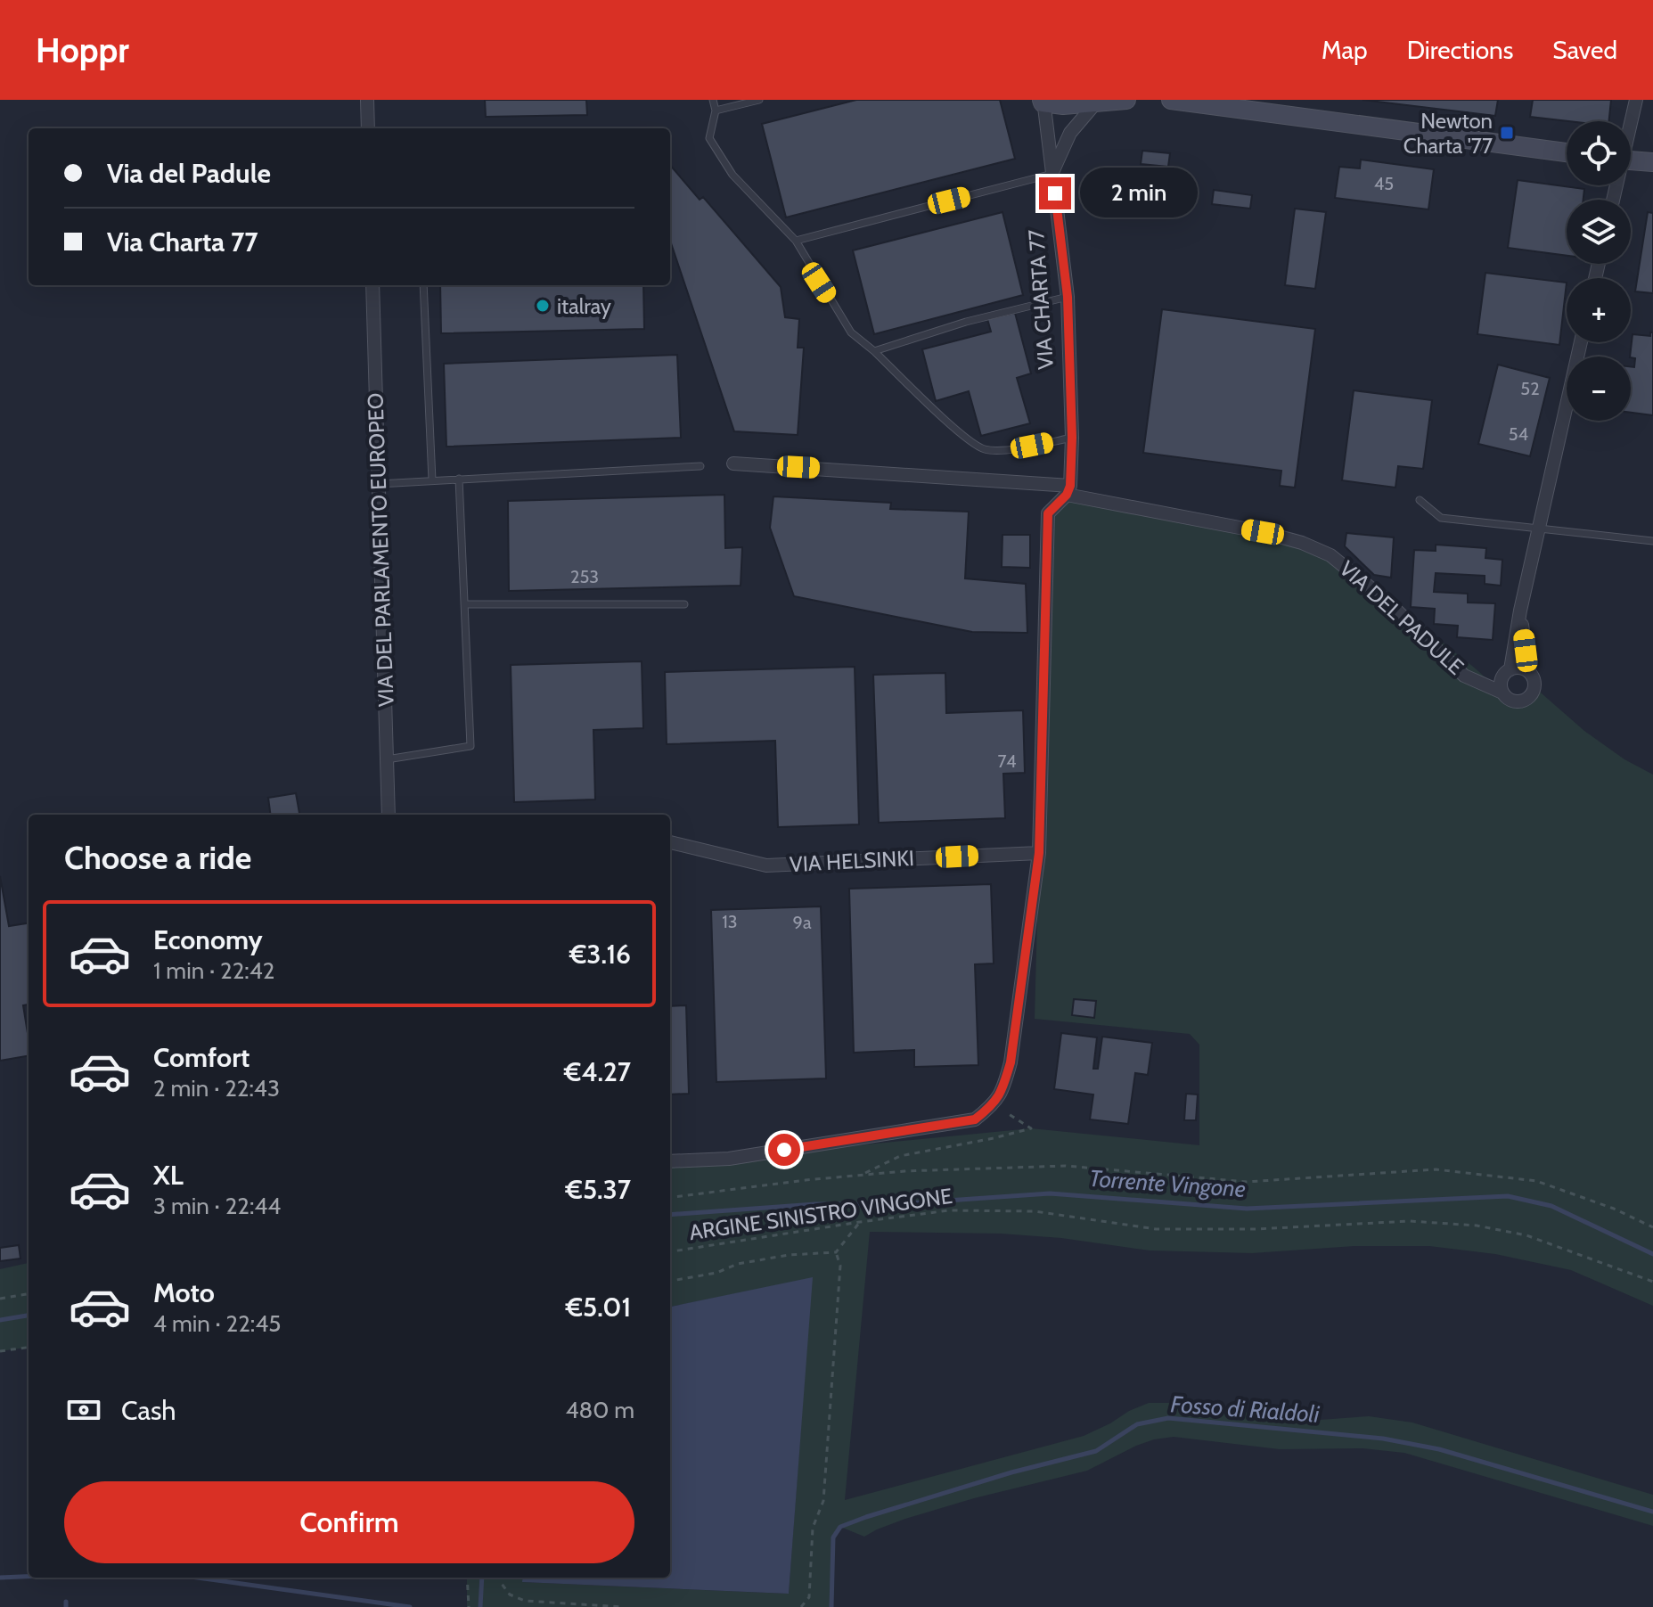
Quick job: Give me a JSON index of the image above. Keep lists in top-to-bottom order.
{
  "streets": {
    "street": [
      "VIA CHARTA 77",
      "VIA DEL PARLAMENTO EUROPEO",
      "VIA DEL PADULE",
      "VIA HELSINKI"
    ],
    "path": ["ARGINE SINISTRO VINGONE"]
  },
  "crossings": [
    ["VIA CHARTA 77", "VIA DEL PADULE"]
  ],
  "water": ["Torrente Vingone", "Fosso di Rialdoli"],
  "places": {
    "transit": ["Newton Charta '77"],
    "other": ["italray"]
  },
  "house_numbers": [
    "45",
    "52",
    "54",
    "253",
    "74",
    "13",
    "9a"
  ],
  "page": {
    "header": "Hoppr",
    "nav": ["Map", "Directions", "Saved"],
    "map_buttons": ["+", "−"],
    "banner": ["Via del Padule", "Via Charta 77"],
    "bubble": "2 min",
    "heading": "Choose a ride",
    "list": [
      {
        "name": "Economy",
        "note": "1 min · 22:42",
        "value": "€3.16"
      },
      {
        "name": "Comfort",
        "note": "2 min · 22:43",
        "value": "€4.27"
      },
      {
        "name": "XL",
        "note": "3 min · 22:44",
        "value": "€5.37"
      },
      {
        "name": "Moto",
        "note": "4 min · 22:45",
        "value": "€5.01"
      }
    ],
    "pay": ["Cash", "480 m"],
    "buttons": "Confirm"
  }
}
